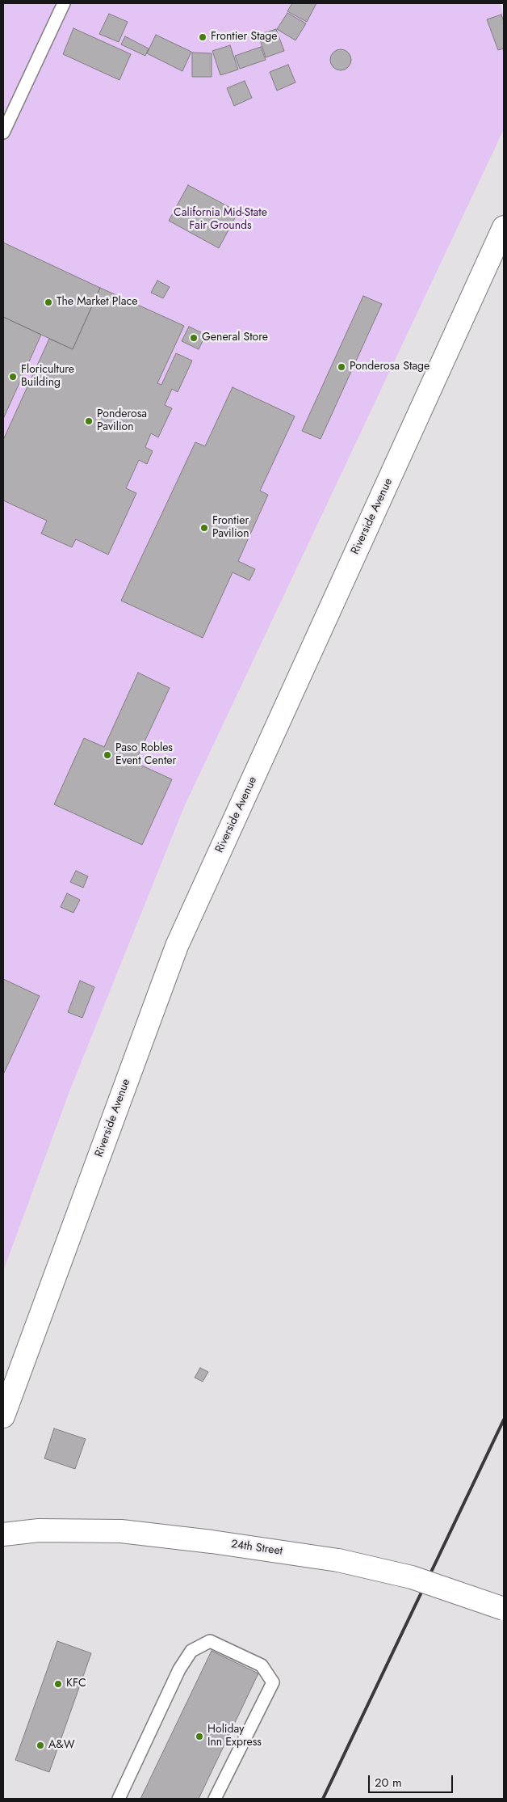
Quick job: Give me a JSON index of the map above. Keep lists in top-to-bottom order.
{
  "streets": {
    "main road": ["Riverside Avenue", "24th Street"]
  },
  "parks": ["California Mid-State Fair Grounds"],
  "places": [
    "Frontier Stage",
    "The Market Place",
    "General Store",
    "Ponderosa Stage",
    "Floriculture Building",
    "Ponderosa Pavilion",
    "Frontier Pavilion",
    "Paso Robles Event Center",
    "KFC",
    "Holiday Inn Express",
    "A&W"
  ],
  "scale_bar": "20 m"
}
